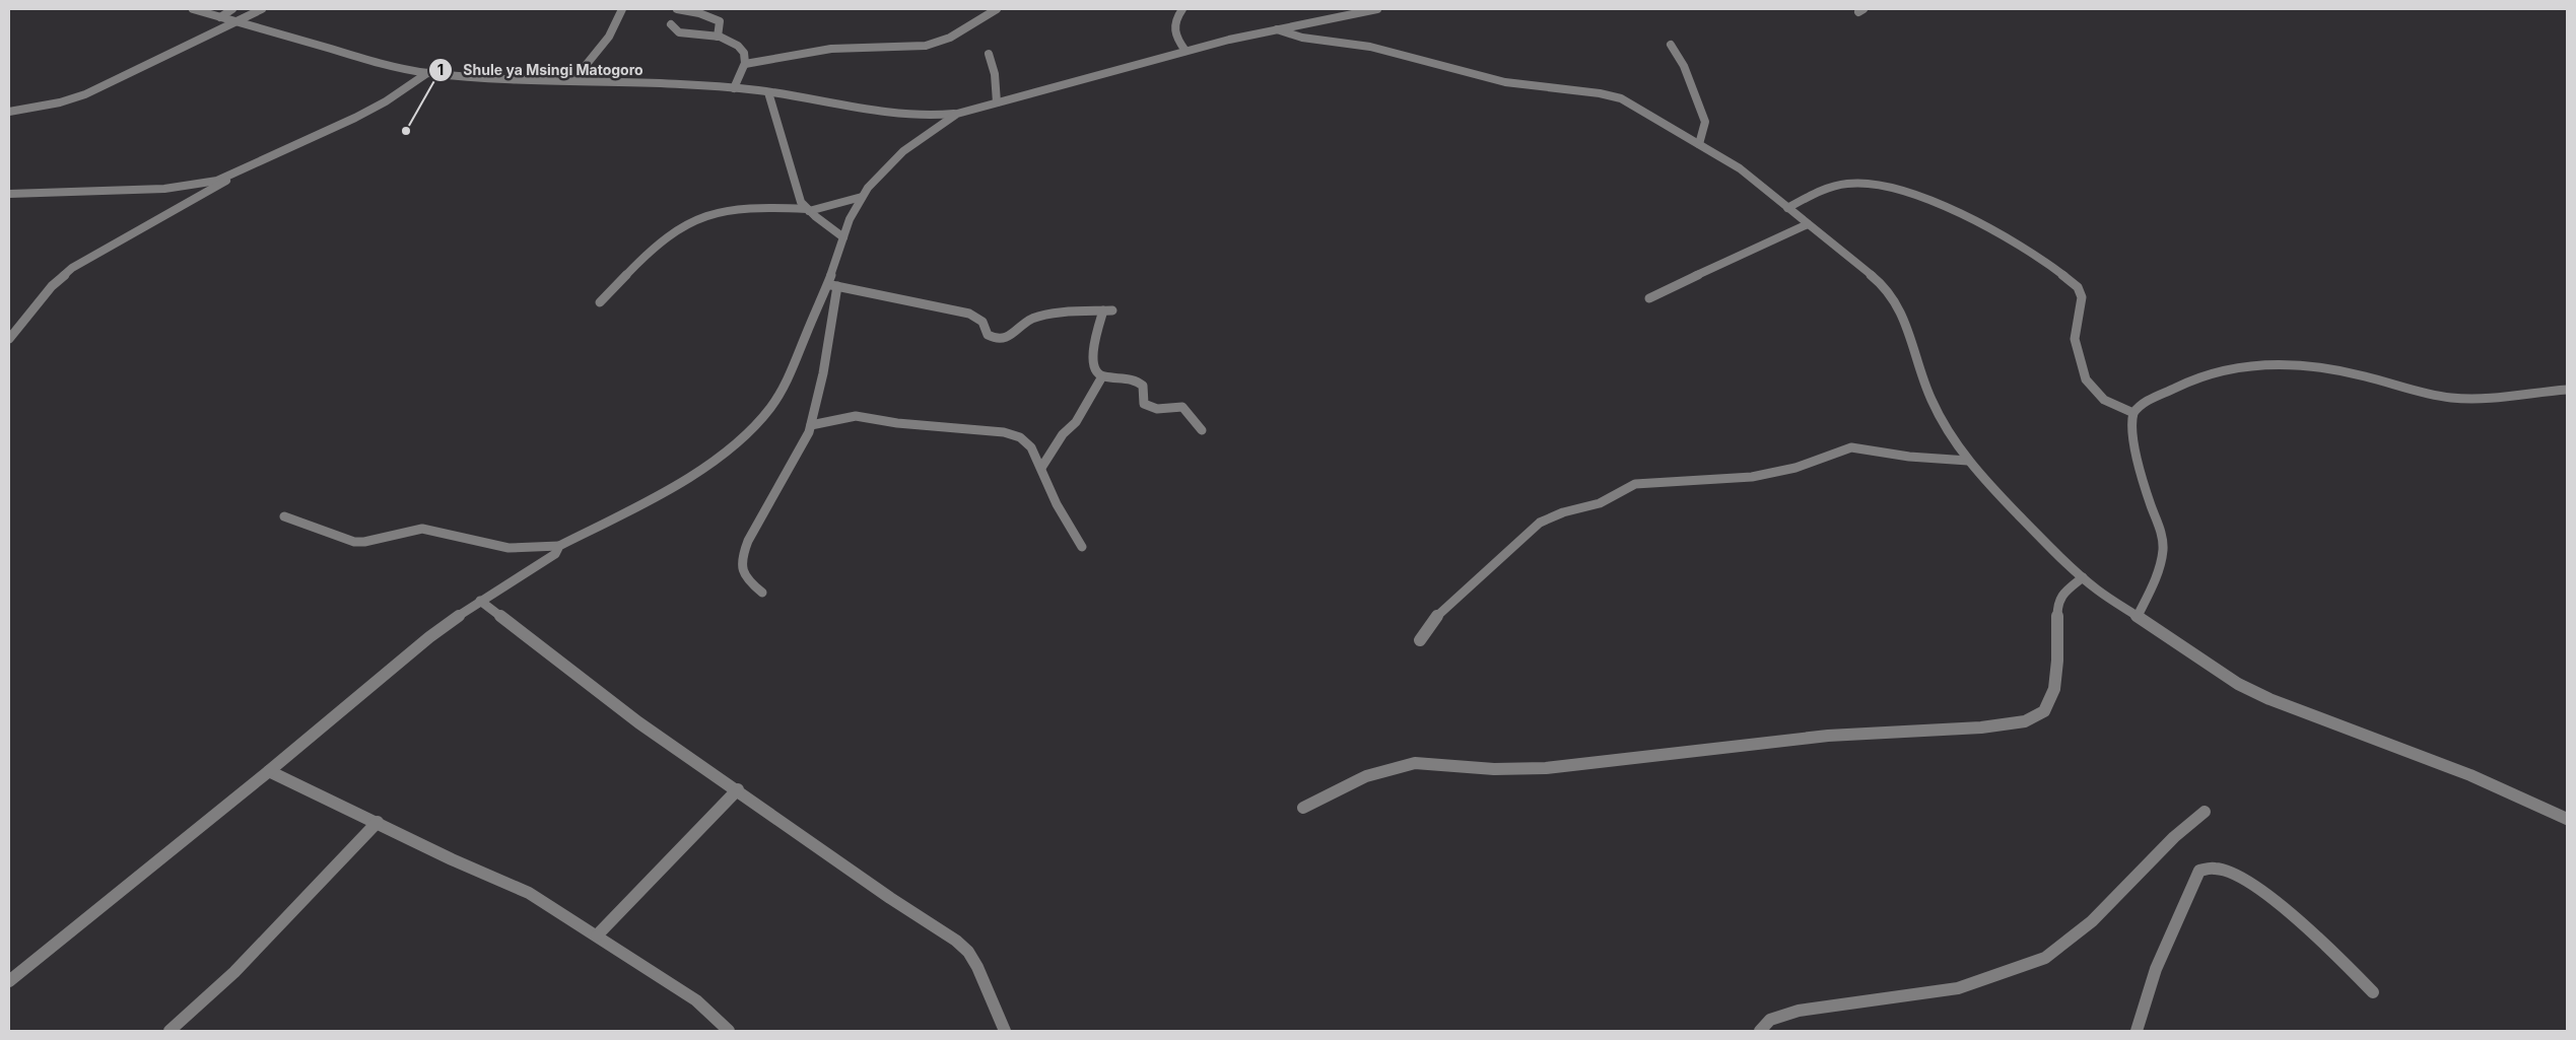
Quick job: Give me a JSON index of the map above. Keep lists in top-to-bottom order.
{
  "places": ["Shule ya Msingi Matogoro"]
}
